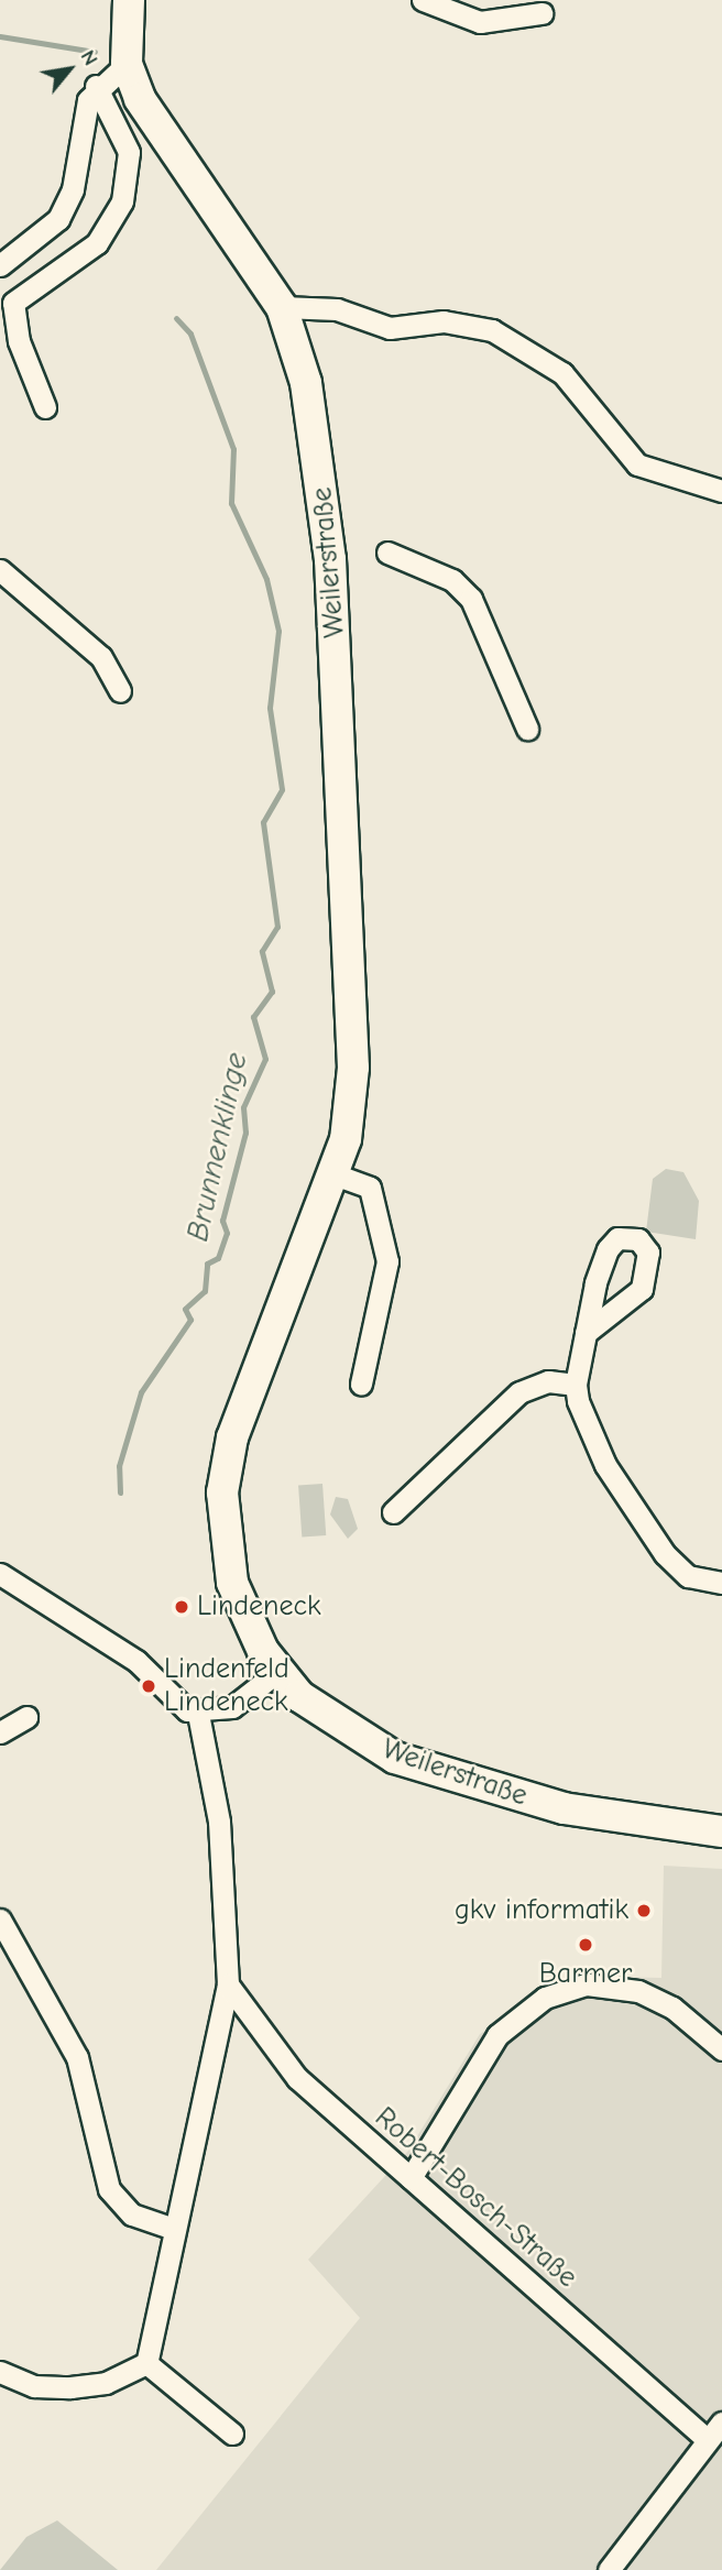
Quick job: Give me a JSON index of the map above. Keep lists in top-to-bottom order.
{
  "streets": {
    "main road": ["Weilerstraße"],
    "street": ["Robert-Bosch-Straße"]
  },
  "water": ["Brunnenklinge"],
  "places": [
    "Lindeneck",
    "Lindenfeld Lindeneck",
    "gkv informatik",
    "Barmer"
  ],
  "north": "top right"
}
